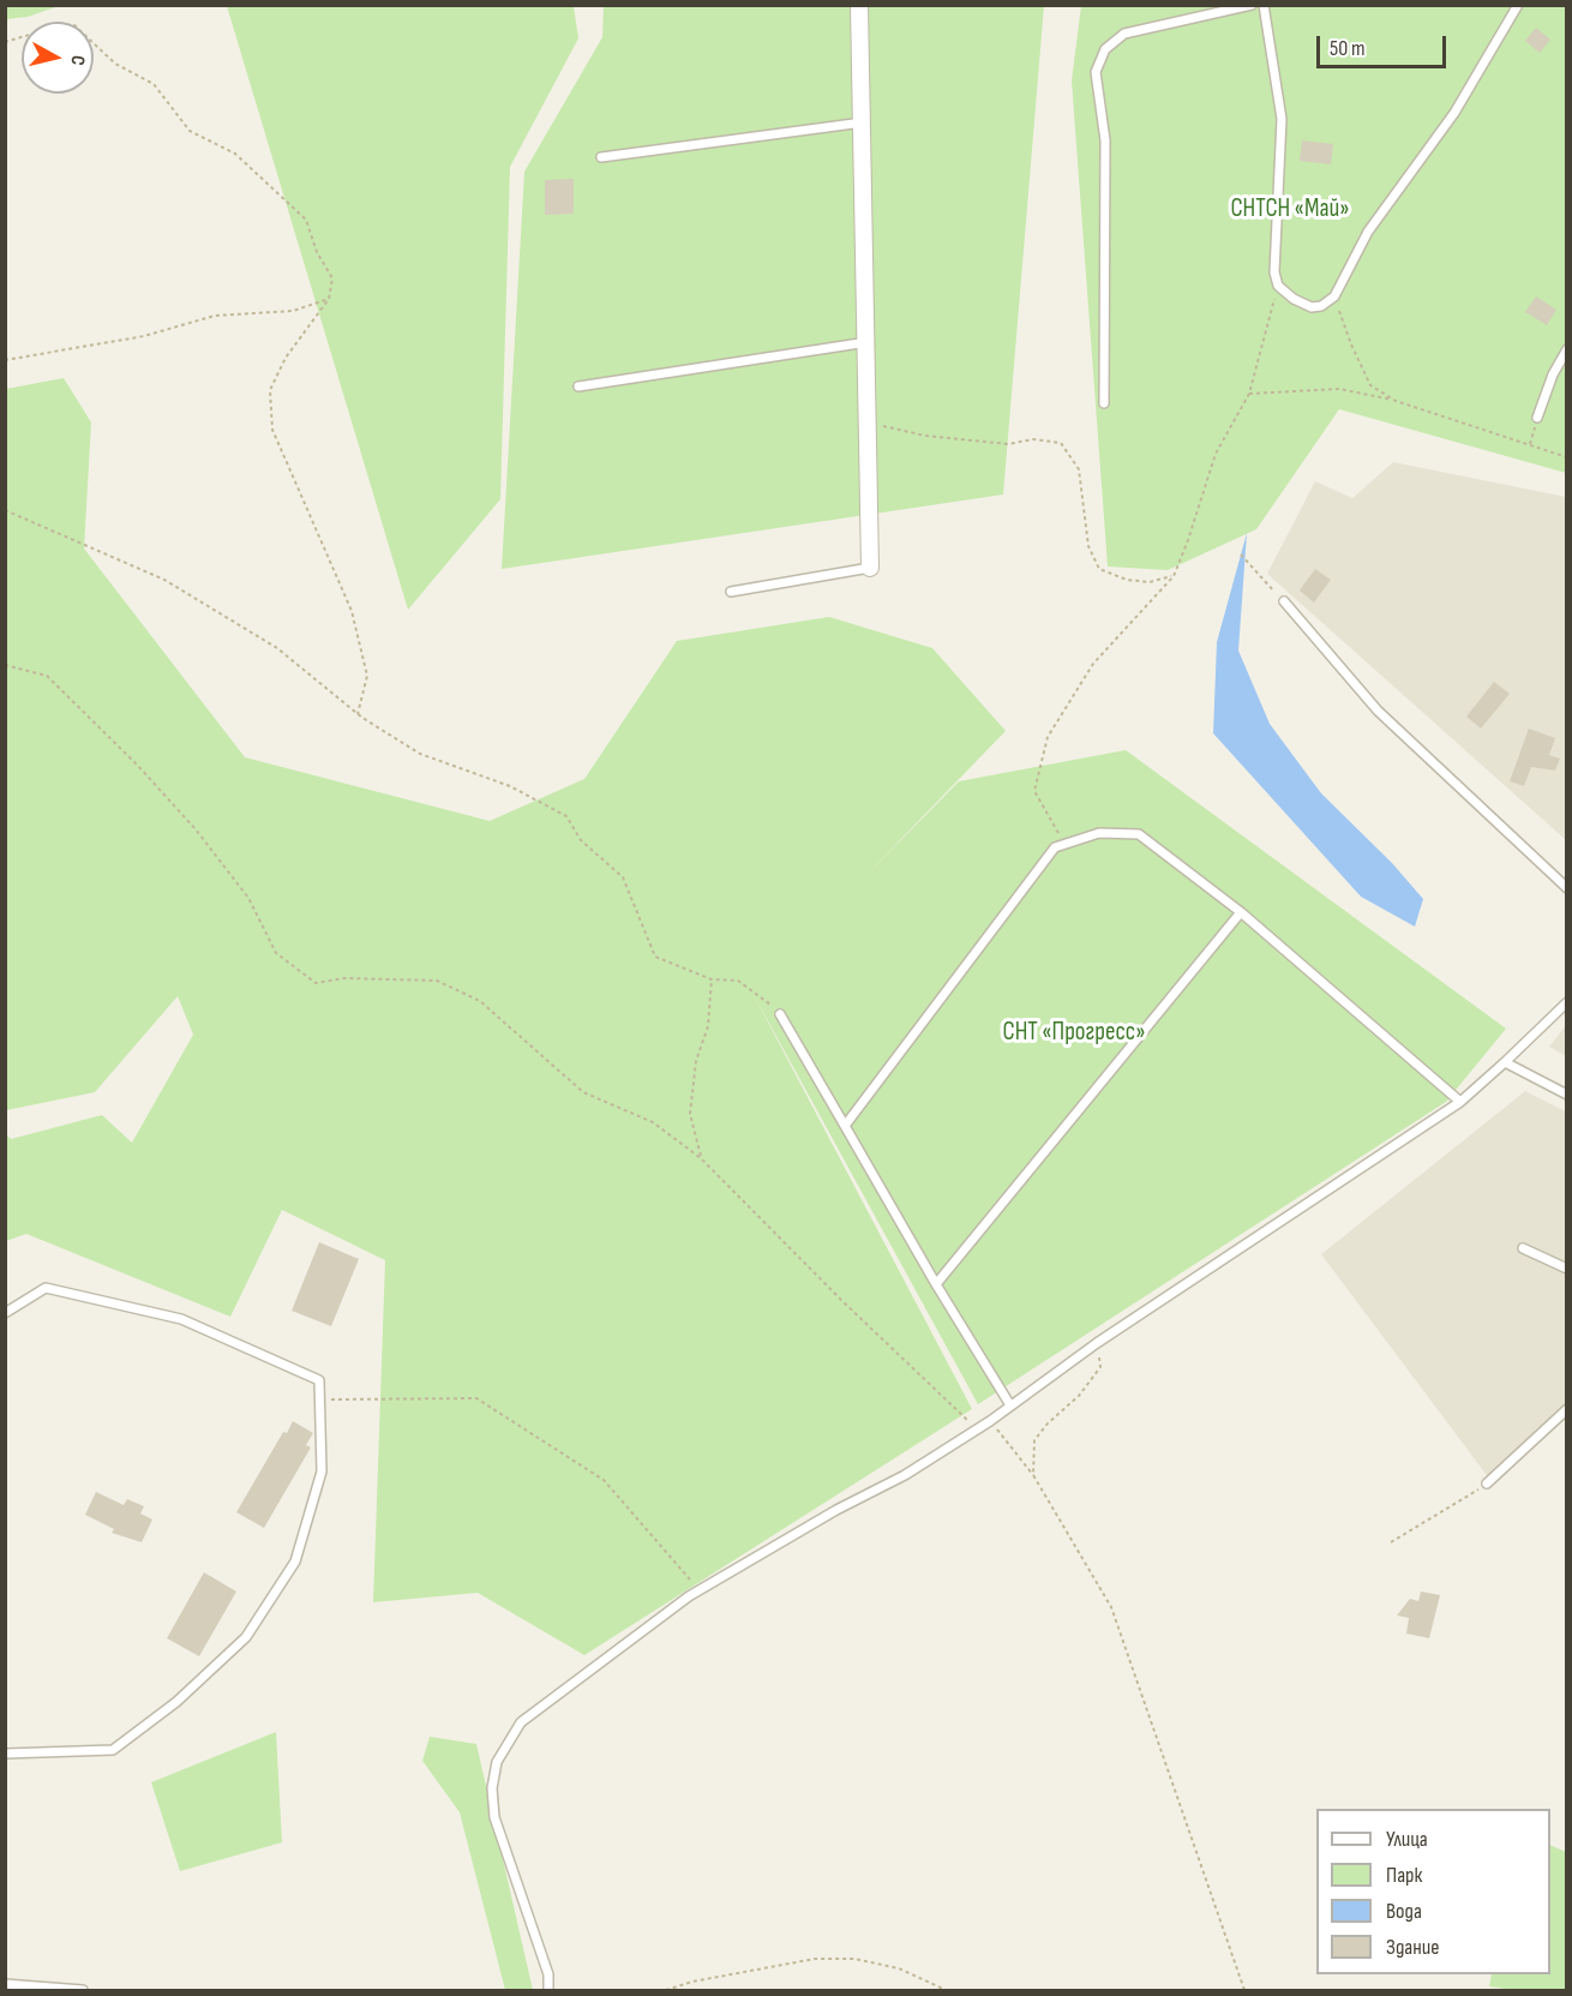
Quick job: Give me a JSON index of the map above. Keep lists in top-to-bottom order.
{
  "parks": ["СНТСН «Май»", "СНТ «Прогресс»"],
  "legend": [
    "Улица",
    "Парк",
    "Вода",
    "Здание"
  ],
  "scale_bar": "50 m",
  "north": "right"
}
